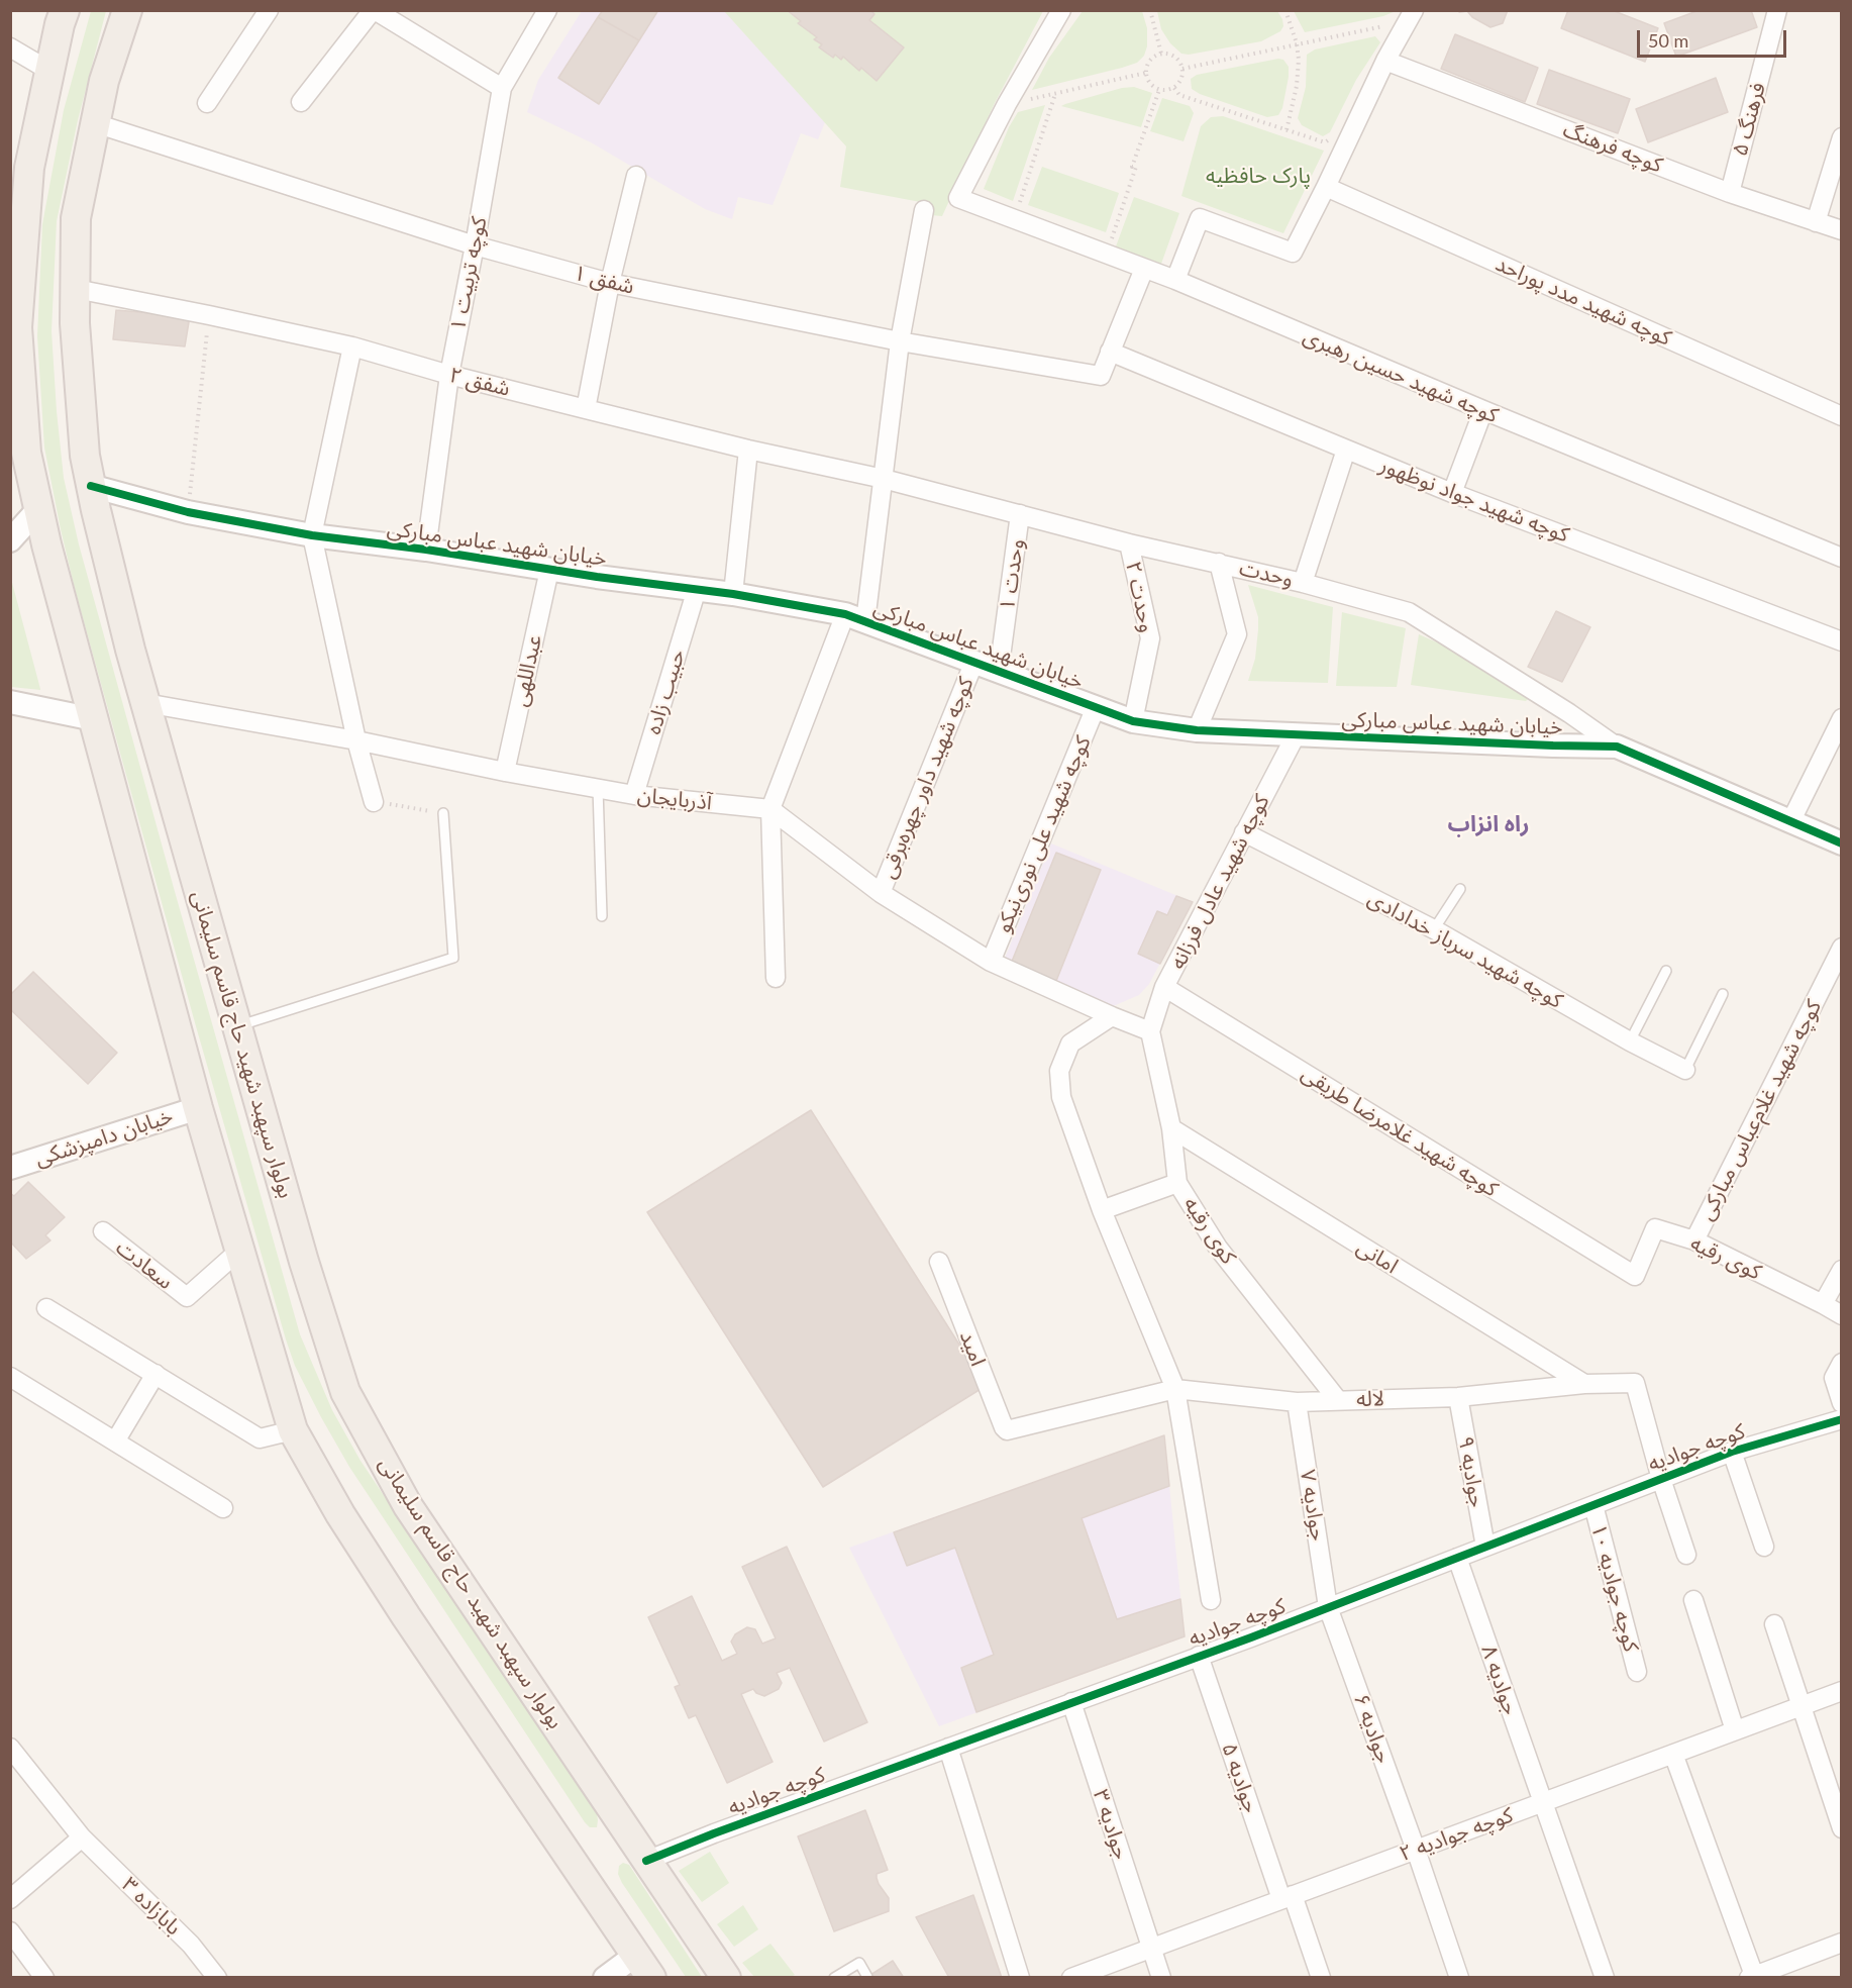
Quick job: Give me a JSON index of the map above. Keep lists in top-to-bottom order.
{
  "streets": {
    "main road": ["بولوار سپهبد شهید حاج قاسم سلیمانی"],
    "street": [
      "فرهنگ ۵",
      "کوچه فرهنگ",
      "کوچه تربیت ۱",
      "شفق ۱",
      "کوچه شهید مدد پوراحد",
      "کوچه شهید حسین رهبری",
      "شفق ۲",
      "کوچه شهید جواد نوظهور",
      "خیابان شهید عباس مبارکی",
      "وحدت",
      "وحدت ۱",
      "وحدت ۲",
      "عبداللهی",
      "حبیب زاده",
      "کوچه شهید داور چهره‌برقی",
      "آذربایجان",
      "کوچه شهید علی نوری‌نیکو",
      "کوچه شهید عادل فرزانه",
      "کوچه شهید سرباز خدادادی",
      "کوچه شهید غلام‌عباس مبارکی",
      "کوچه شهید غلامرضا طریقی",
      "خیابان دامپزشکی",
      "کوی رقیه",
      "امانی",
      "سعادت",
      "امید",
      "لاله",
      "کوچه جوادیه",
      "جوادیه ۹",
      "جوادیه ۷",
      "کوچه جوادیه ۱۰",
      "جوادیه ۸",
      "جوادیه ۶",
      "جوادیه ۵",
      "جوادیه ۳",
      "کوچه جوادیه ۲",
      "بابازاده ۳"
    ]
  },
  "crossings": [
    ["فرهنگ ۵", "کوچه فرهنگ"],
    ["کوچه تربیت ۱", "شفق ۱"],
    ["کوچه تربیت ۱", "شفق ۲"],
    ["کوچه تربیت ۱", "خیابان شهید عباس مبارکی"],
    ["شفق ۱", "کوچه شهید جواد نوظهور"],
    ["شفق ۱", "بولوار سپهبد شهید حاج قاسم سلیمانی"],
    ["شفق ۲", "وحدت"],
    ["شفق ۲", "بولوار سپهبد شهید حاج قاسم سلیمانی"],
    ["خیابان شهید عباس مبارکی", "وحدت"],
    ["خیابان شهید عباس مبارکی", "وحدت ۱"],
    ["خیابان شهید عباس مبارکی", "وحدت ۲"],
    ["خیابان شهید عباس مبارکی", "عبداللهی"],
    ["خیابان شهید عباس مبارکی", "حبیب زاده"],
    ["خیابان شهید عباس مبارکی", "کوچه شهید داور چهره‌برقی"],
    ["خیابان شهید عباس مبارکی", "کوچه شهید علی نوری‌نیکو"],
    ["خیابان شهید عباس مبارکی", "کوچه شهید عادل فرزانه"],
    ["خیابان شهید عباس مبارکی", "بولوار سپهبد شهید حاج قاسم سلیمانی"],
    ["وحدت", "وحدت ۱"],
    ["وحدت", "وحدت ۲"],
    ["عبداللهی", "آذربایجان"],
    ["حبیب زاده", "آذربایجان"],
    ["آذربایجان", "بولوار سپهبد شهید حاج قاسم سلیمانی"],
    ["کوچه شهید عادل فرزانه", "کوچه شهید سرباز خدادادی"],
    ["کوچه شهید عادل فرزانه", "کوچه شهید غلامرضا طریقی"],
    ["کوچه شهید عادل فرزانه", "کوی رقیه"],
    ["بولوار سپهبد شهید حاج قاسم سلیمانی", "کوچه جوادیه"],
    ["کوچه شهید غلام‌عباس مبارکی", "کوی رقیه"],
    ["کوچه شهید غلامرضا طریقی", "کوی رقیه"],
    ["کوی رقیه", "امانی"],
    ["کوی رقیه", "لاله"],
    ["امانی", "لاله"],
    ["امید", "لاله"],
    ["لاله", "کوچه جوادیه"],
    ["لاله", "جوادیه ۹"],
    ["لاله", "جوادیه ۷"],
    ["کوچه جوادیه", "جوادیه ۹"],
    ["کوچه جوادیه", "جوادیه ۷"],
    ["کوچه جوادیه", "کوچه جوادیه ۱۰"],
    ["کوچه جوادیه", "جوادیه ۸"],
    ["کوچه جوادیه", "جوادیه ۶"],
    ["کوچه جوادیه", "جوادیه ۵"],
    ["کوچه جوادیه", "جوادیه ۳"],
    ["جوادیه ۷", "جوادیه ۶"],
    ["جوادیه ۸", "کوچه جوادیه ۲"],
    ["جوادیه ۶", "کوچه جوادیه ۲"],
    ["جوادیه ۵", "کوچه جوادیه ۲"],
    ["جوادیه ۳", "کوچه جوادیه ۲"]
  ],
  "districts": ["راه انزاب"],
  "parks": ["پارک حافظیه"],
  "scale_bar": "50 m"
}
